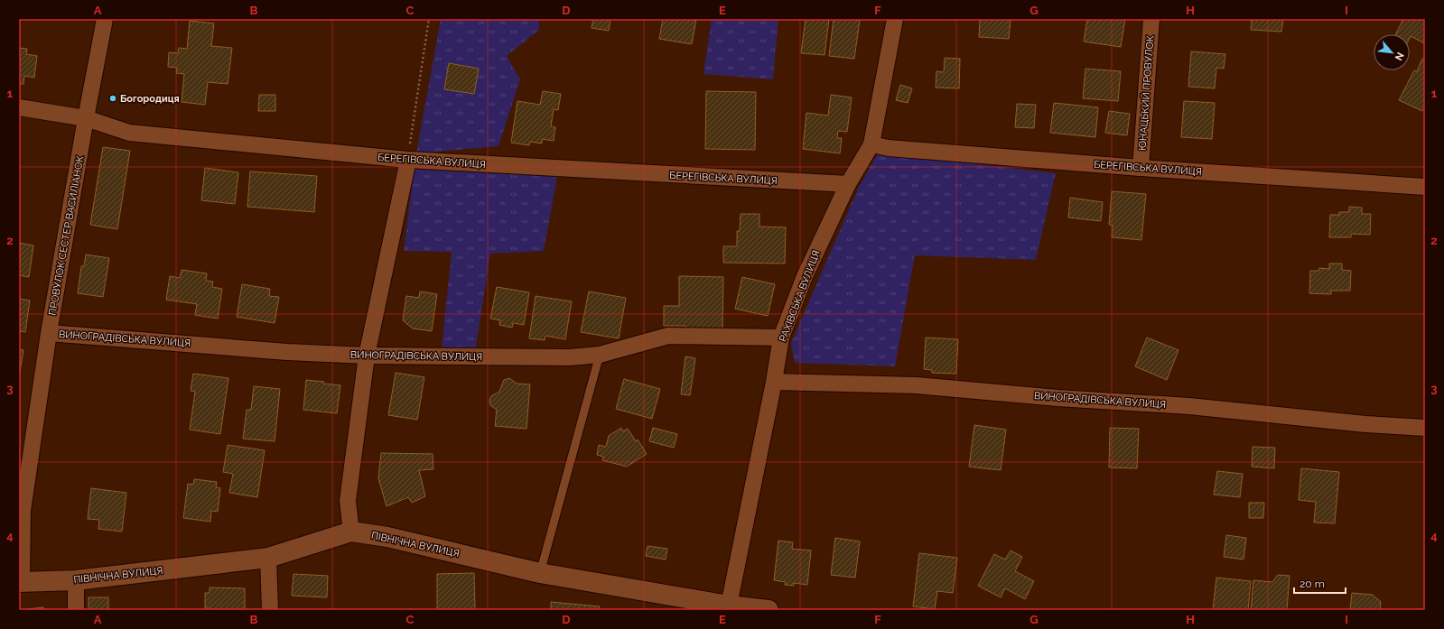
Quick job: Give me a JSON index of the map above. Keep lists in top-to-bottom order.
{
  "streets": {
    "street": [
      "ЮНАЦЬКИЙ ПРОВУЛОК",
      "БЕРЕГІВСЬКА ВУЛИЦЯ",
      "ПРОВУЛОК СЕСТЕР ВАСИЛІАНОК",
      "РАХІВСЬКА ВУЛИЦЯ",
      "ВИНОГРАДІВСЬКА ВУЛИЦЯ",
      "ПІВНІЧНА ВУЛИЦЯ"
    ]
  },
  "crossings": [
    ["ЮНАЦЬКИЙ ПРОВУЛОК", "БЕРЕГІВСЬКА ВУЛИЦЯ"],
    ["БЕРЕГІВСЬКА ВУЛИЦЯ", "ПРОВУЛОК СЕСТЕР ВАСИЛІАНОК"],
    ["БЕРЕГІВСЬКА ВУЛИЦЯ", "РАХІВСЬКА ВУЛИЦЯ"],
    ["ПРОВУЛОК СЕСТЕР ВАСИЛІАНОК", "ВИНОГРАДІВСЬКА ВУЛИЦЯ"],
    ["ПРОВУЛОК СЕСТЕР ВАСИЛІАНОК", "ПІВНІЧНА ВУЛИЦЯ"],
    ["РАХІВСЬКА ВУЛИЦЯ", "ВИНОГРАДІВСЬКА ВУЛИЦЯ"],
    ["РАХІВСЬКА ВУЛИЦЯ", "ПІВНІЧНА ВУЛИЦЯ"]
  ],
  "places": ["Богородиця"],
  "scale_bar": "20 m",
  "north": "bottom right",
  "grid": {
    "columns": [
      "A",
      "B",
      "C",
      "D",
      "E",
      "F",
      "G",
      "H",
      "I"
    ],
    "rows": [
      "1",
      "2",
      "3",
      "4"
    ]
  }
}
